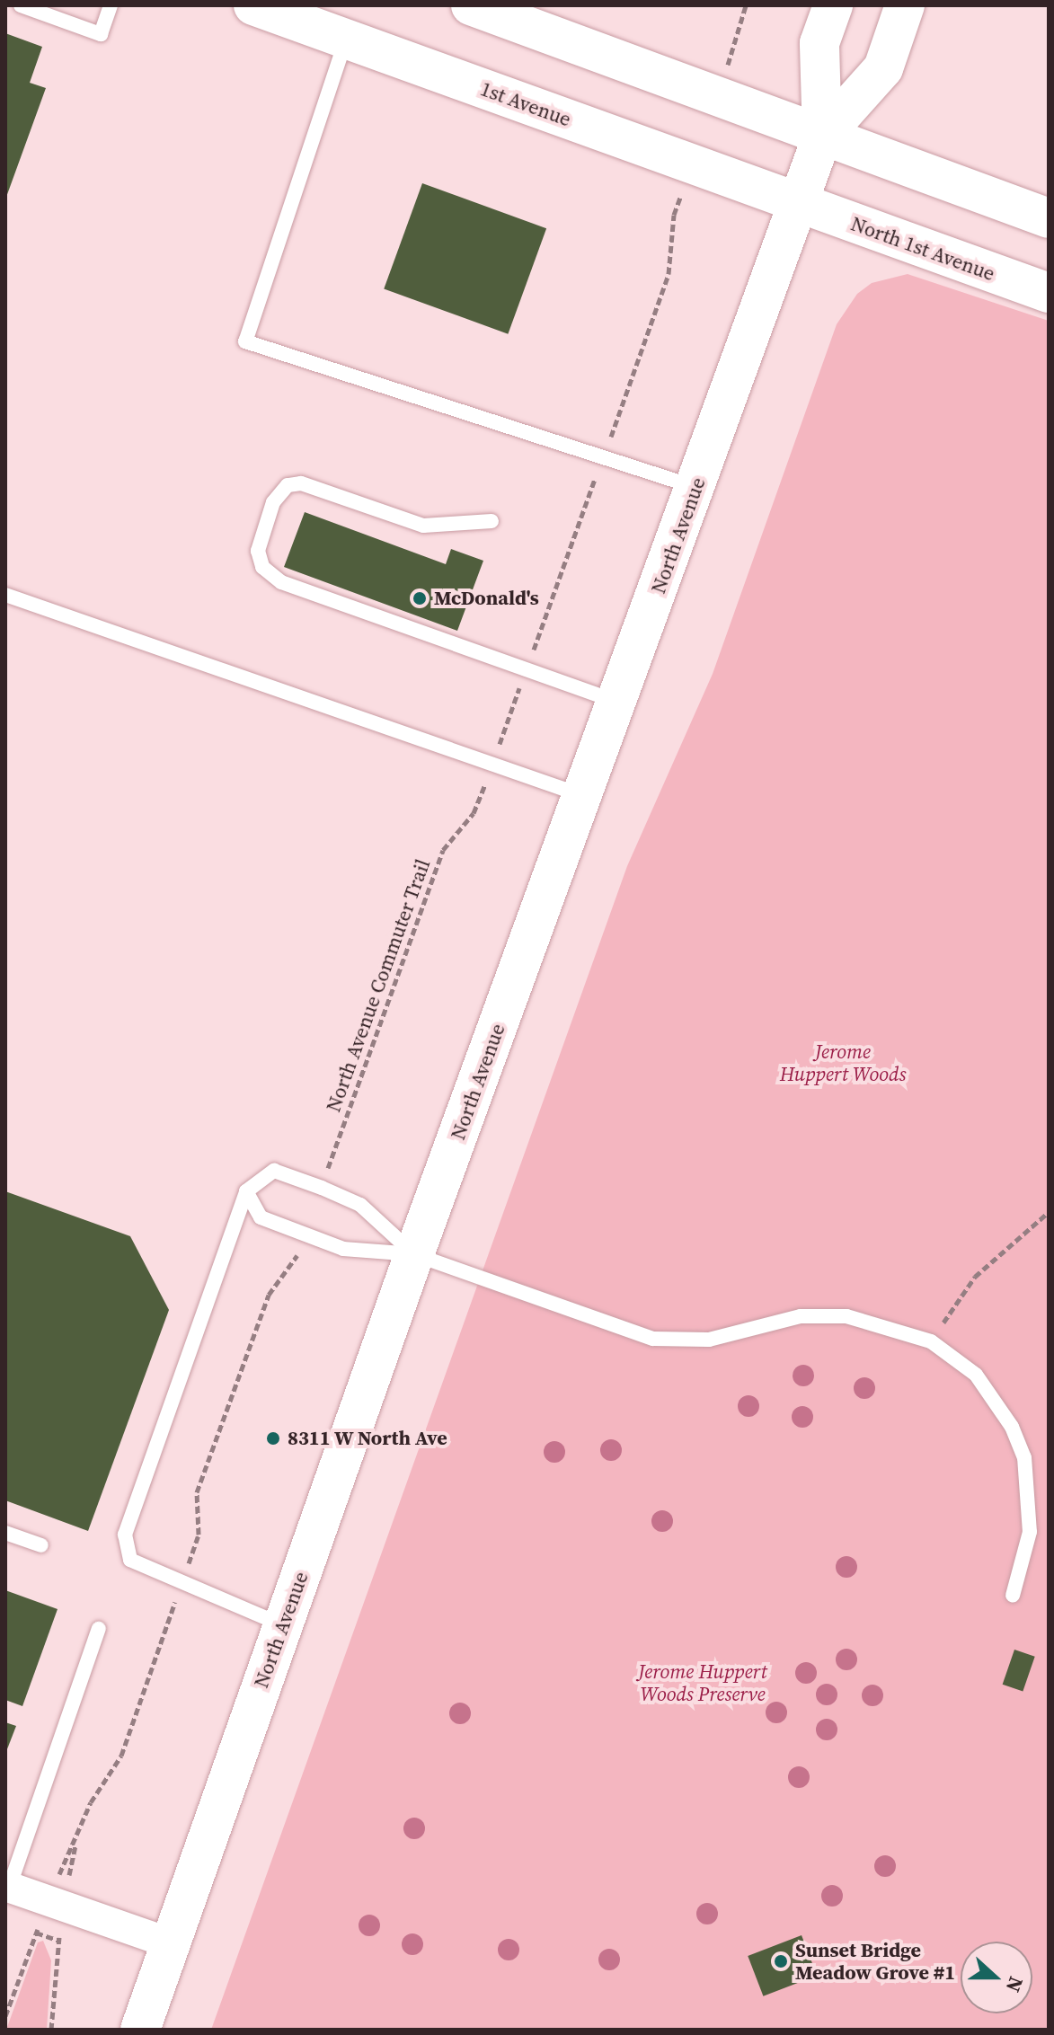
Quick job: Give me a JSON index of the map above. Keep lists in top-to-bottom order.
{
  "streets": {
    "main road": ["1st Avenue", "North 1st Avenue", "North Avenue"],
    "path": ["North Avenue Commuter Trail"]
  },
  "crossings": [
    ["1st Avenue", "North 1st Avenue"],
    ["1st Avenue", "North Avenue"],
    ["North 1st Avenue", "North Avenue"]
  ],
  "parks": ["Jerome Huppert Woods", "Jerome Huppert Woods Preserve"],
  "places": ["McDonald's", "8311 W North Ave", "Sunset Bridge Meadow Grove #1"],
  "north": "right"
}
